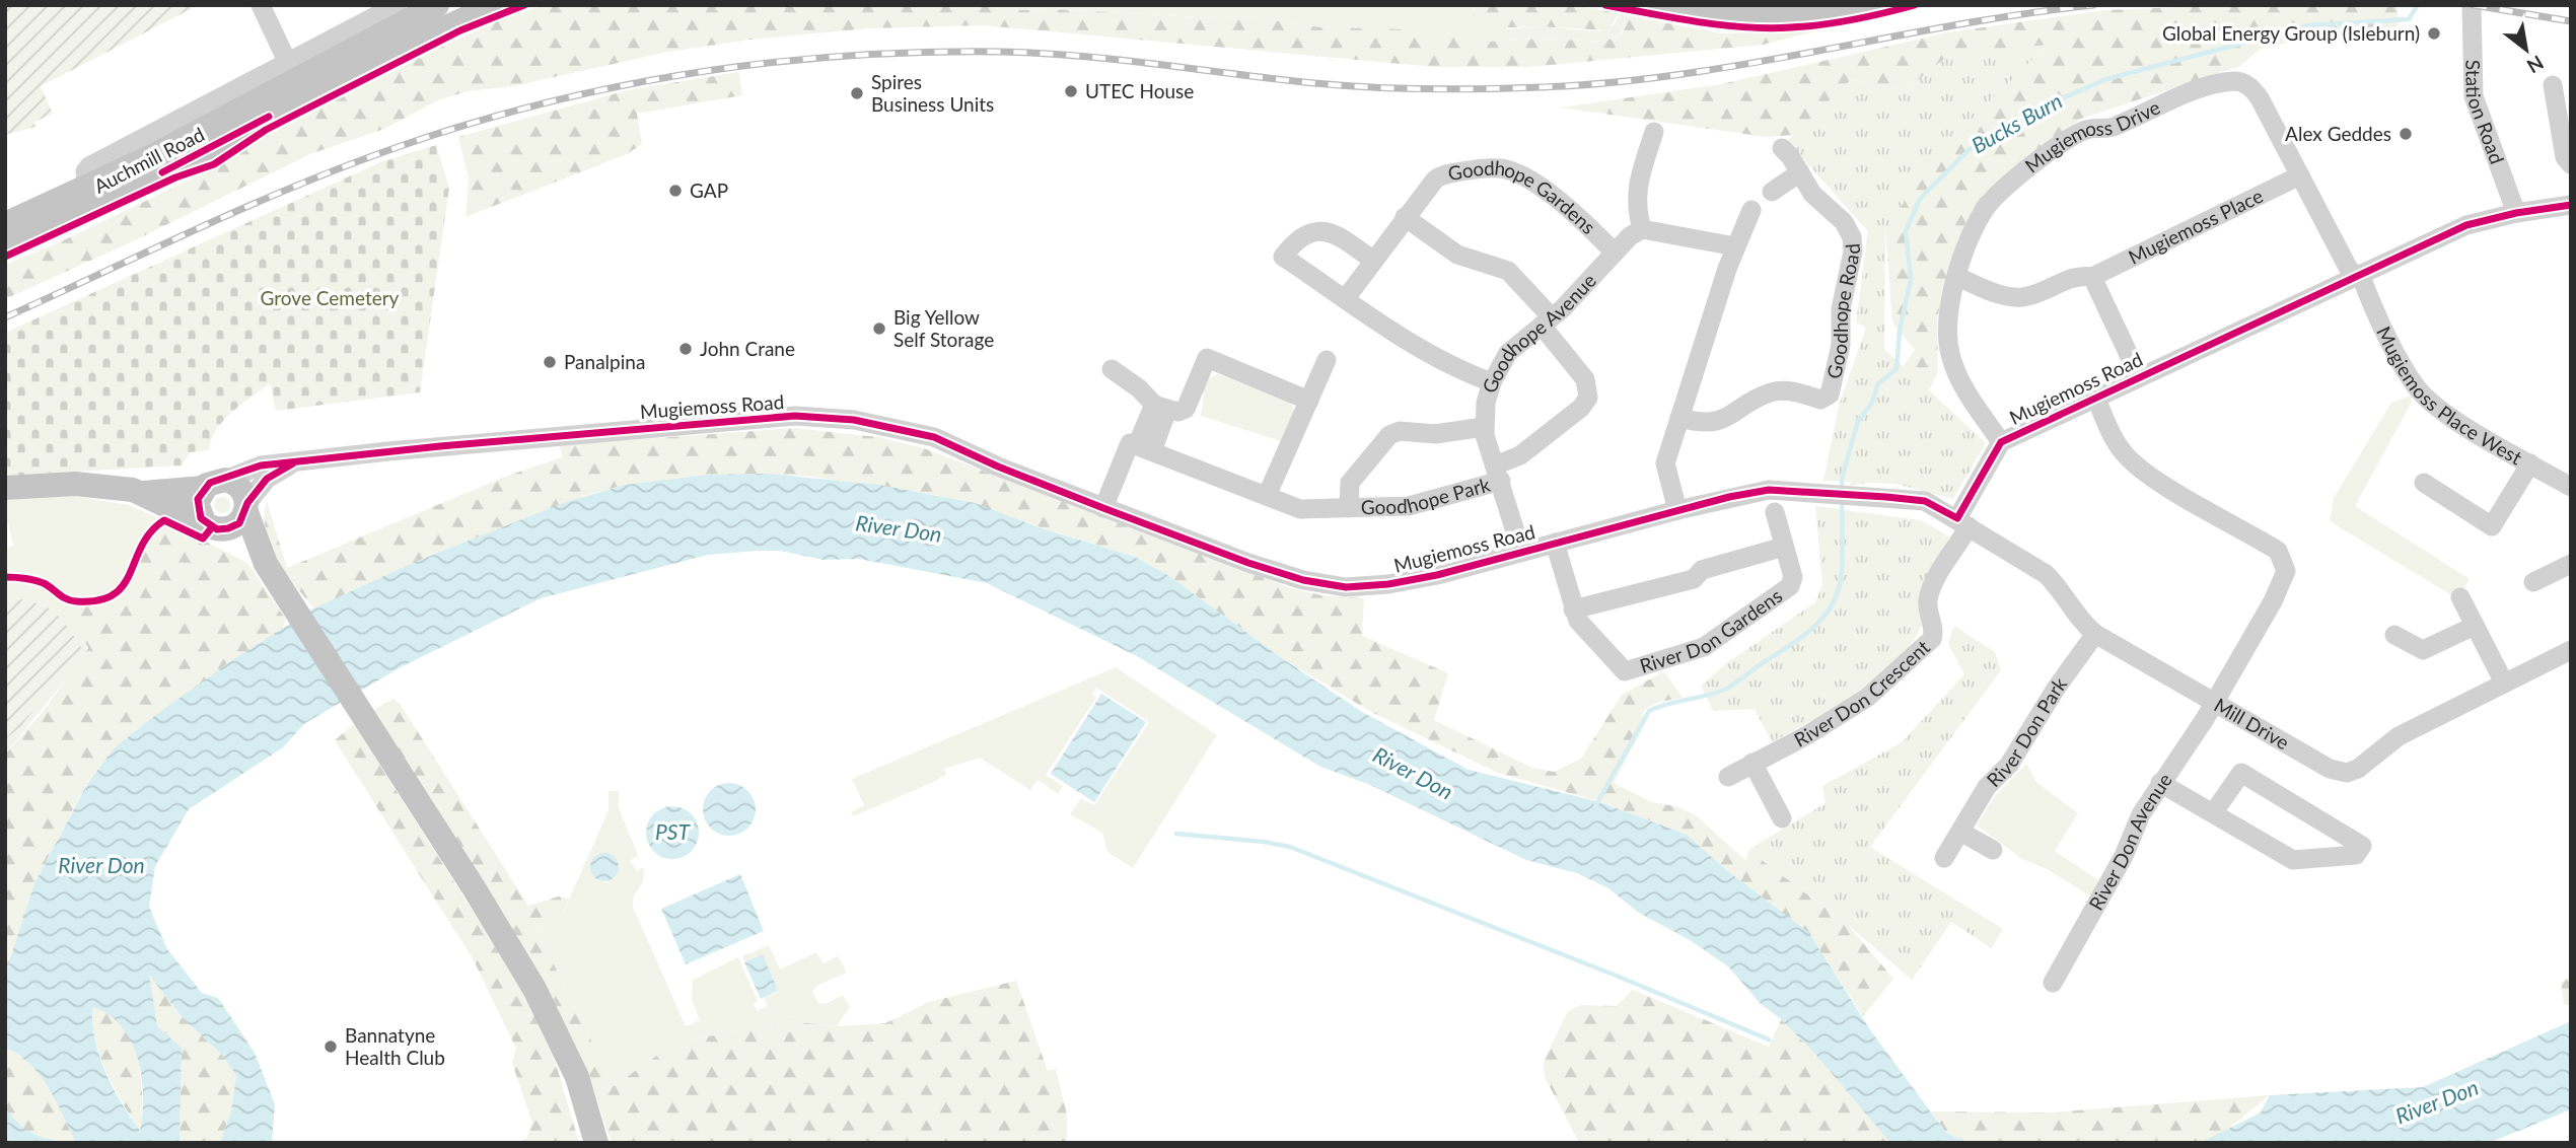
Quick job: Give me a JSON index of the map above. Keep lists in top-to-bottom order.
{
  "streets": {
    "main road": ["Auchmill Road"],
    "street": [
      "Station Road",
      "Mugiemoss Drive",
      "Goodhope Gardens",
      "Mugiemoss Place",
      "Goodhope Road",
      "Goodhope Avenue",
      "Mugiemoss Road",
      "Mugiemoss Place West",
      "Goodhope Park",
      "River Don Gardens",
      "River Don Crescent",
      "Mill Drive",
      "River Don Park",
      "River Don Avenue"
    ]
  },
  "crossings": [
    ["Station Road", "Mugiemoss Road"],
    ["Mugiemoss Drive", "Mugiemoss Place"],
    ["Mugiemoss Drive", "Mugiemoss Road"],
    ["Mugiemoss Drive", "Mugiemoss Place West"],
    ["Goodhope Gardens", "Goodhope Avenue"],
    ["Goodhope Avenue", "Mugiemoss Road"],
    ["Goodhope Avenue", "Goodhope Park"],
    ["Mugiemoss Road", "Mugiemoss Place West"],
    ["Mugiemoss Road", "River Don Gardens"],
    ["Mugiemoss Road", "River Don Crescent"],
    ["Mugiemoss Road", "Mill Drive"],
    ["Mugiemoss Road", "River Don Avenue"],
    ["River Don Crescent", "Mill Drive"],
    ["Mill Drive", "River Don Park"],
    ["Mill Drive", "River Don Avenue"]
  ],
  "water": ["Bucks Burn", "River Don", "PST"],
  "parks": ["Grove Cemetery"],
  "places": [
    "Global Energy Group (Isleburn)",
    "UTEC House",
    "Spires Business Units",
    "Alex Geddes",
    "GAP",
    "Big Yellow Self Storage",
    "John Crane",
    "Panalpina",
    "Bannatyne Health Club"
  ],
  "north": "bottom right"
}
